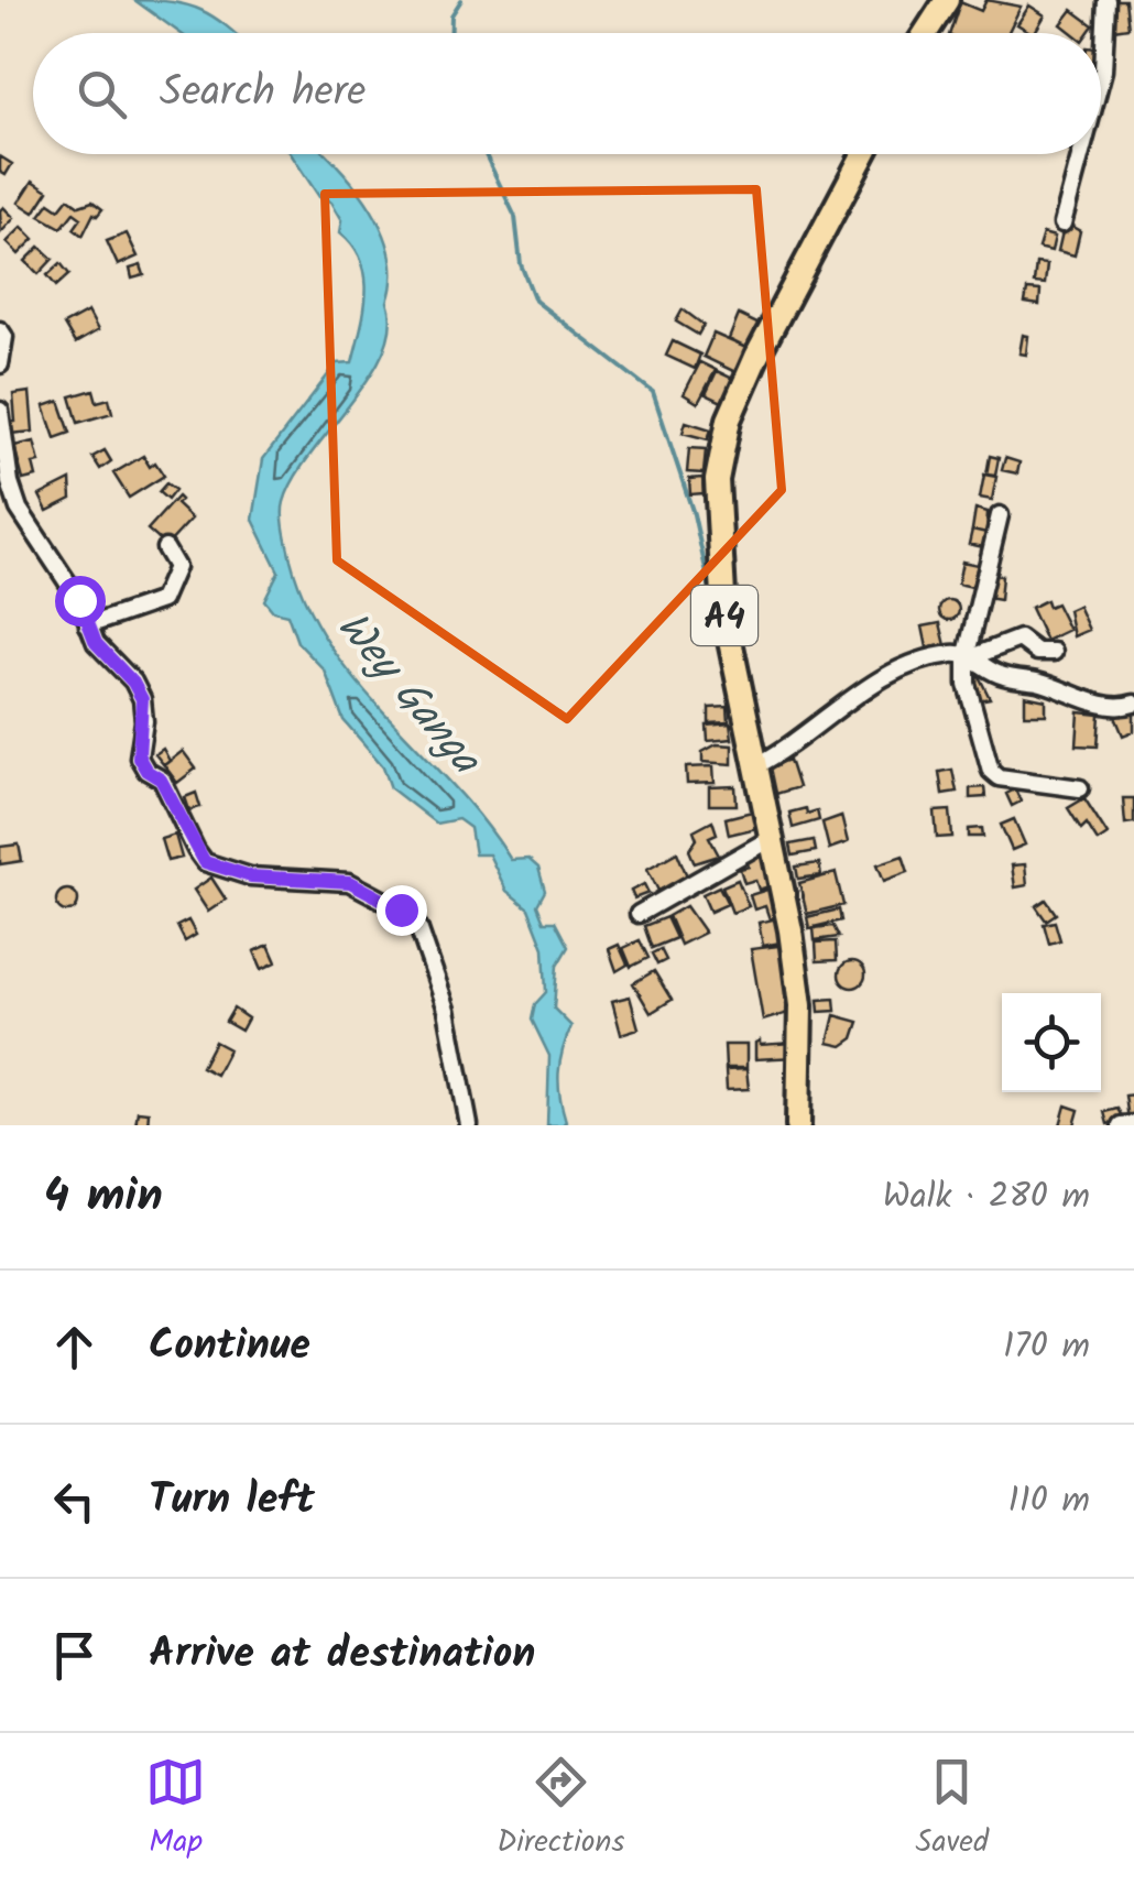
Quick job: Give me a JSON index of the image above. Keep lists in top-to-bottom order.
{
  "streets": {
    "highway": ["A4"]
  },
  "water": ["Wey Ganga"],
  "page": {
    "search": "Search here",
    "heading": ["4 min", "Walk · 280 m"],
    "list": [
      ["Continue", "170 m"],
      ["Turn left", "110 m"],
      "Arrive at destination"
    ],
    "nav": ["Map", "Directions", "Saved"]
  }
}
